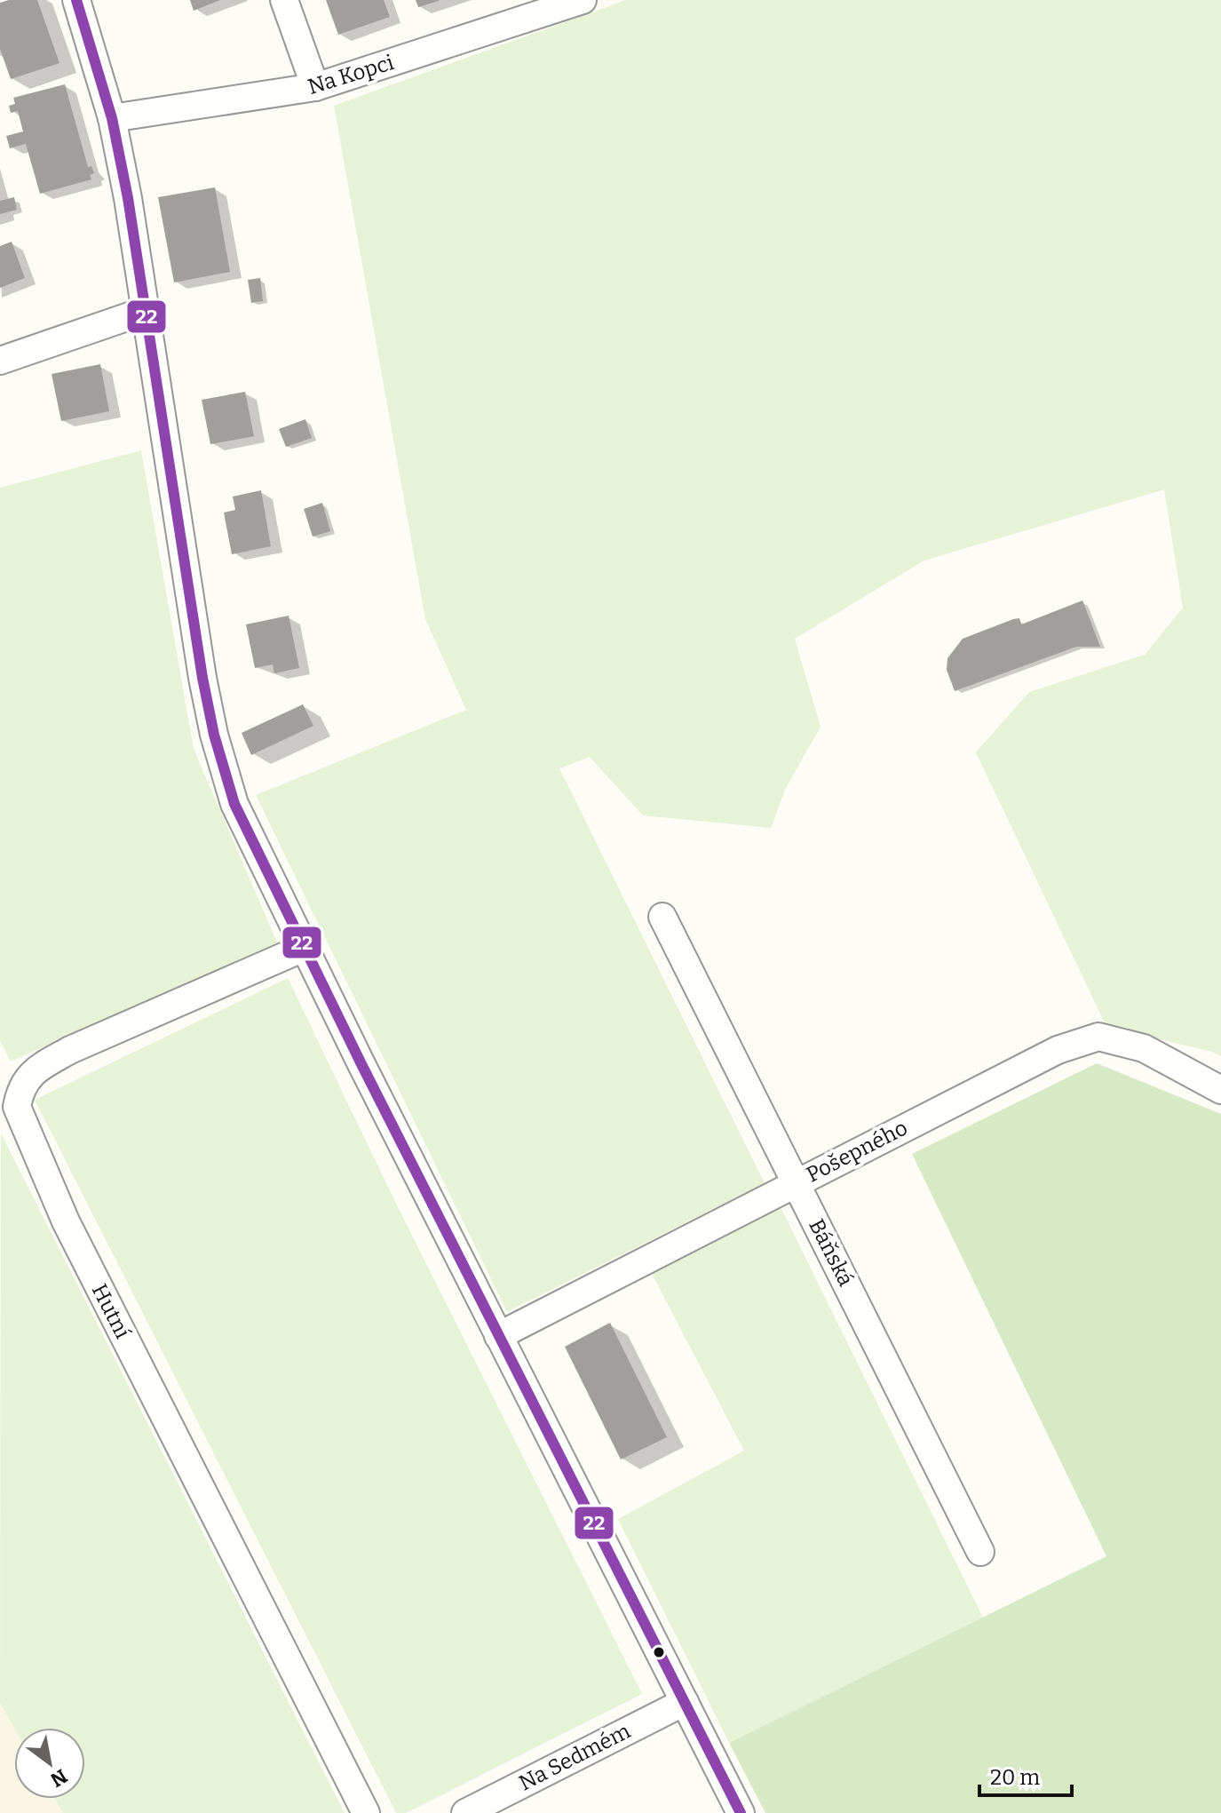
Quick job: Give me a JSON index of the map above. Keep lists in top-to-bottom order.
{
  "streets": {
    "street": [
      "Na Kopci",
      "Pošepného",
      "Báňská",
      "Hutní",
      "Na Sedmém"
    ]
  },
  "crossings": [
    ["Pošepného", "Báňská"]
  ],
  "lines": ["transit line 22"],
  "scale_bar": "20 m",
  "north": "bottom right"
}
